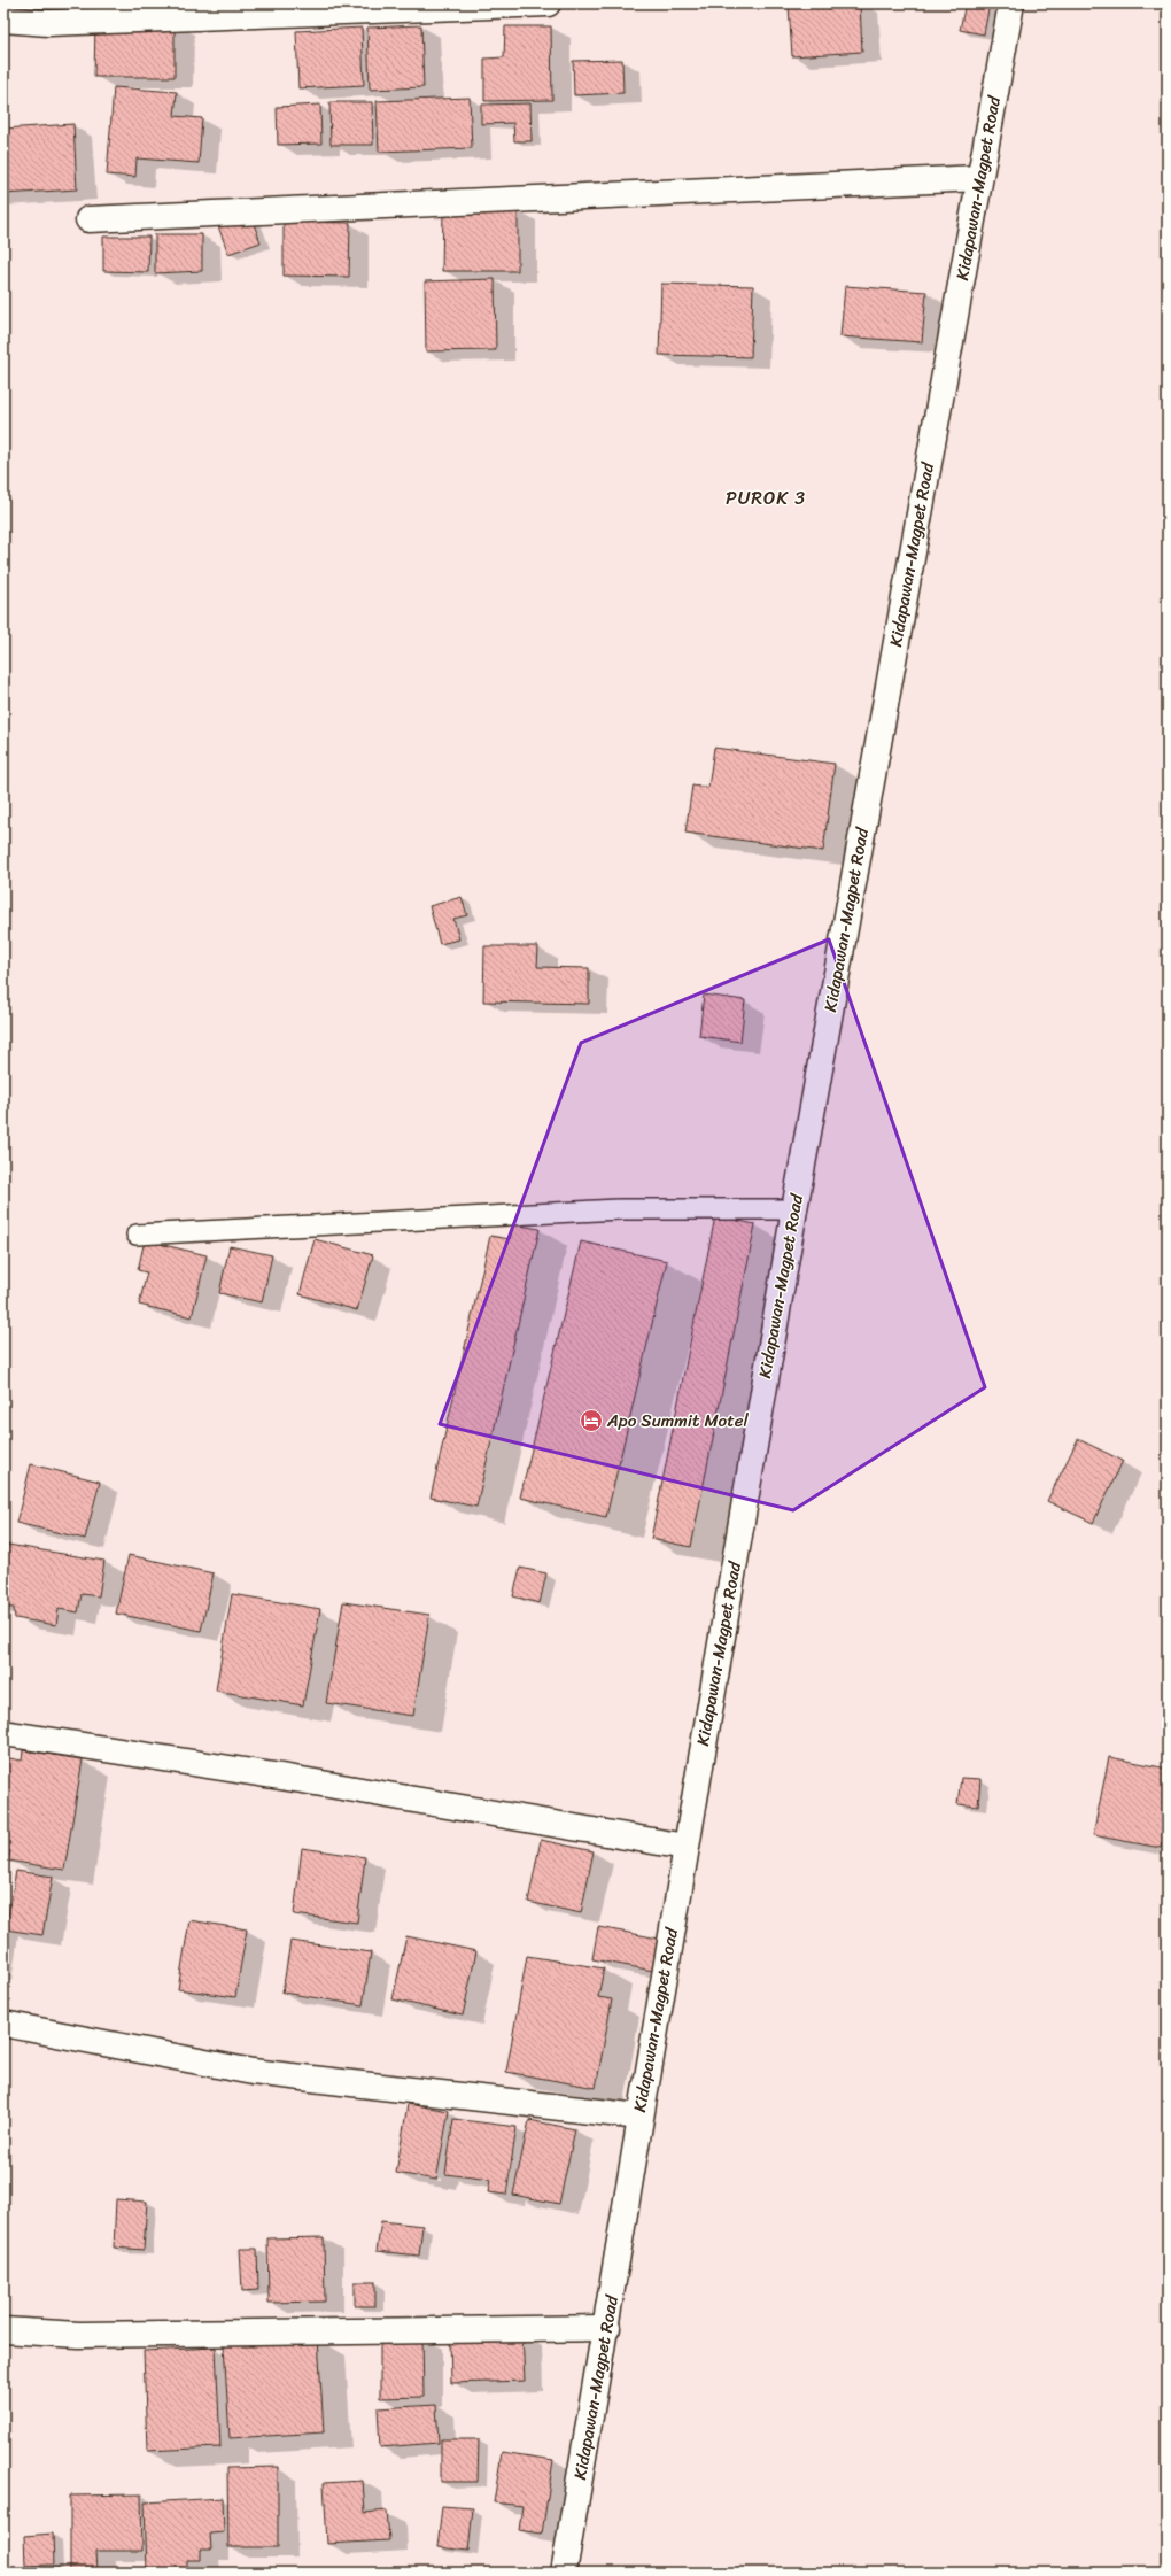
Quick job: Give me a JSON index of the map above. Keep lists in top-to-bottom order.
{
  "streets": {
    "street": ["Kidapawan-Magpet Road"]
  },
  "districts": ["PUROK 3"],
  "places": {
    "hotel": ["Apo Summit Motel"]
  }
}
